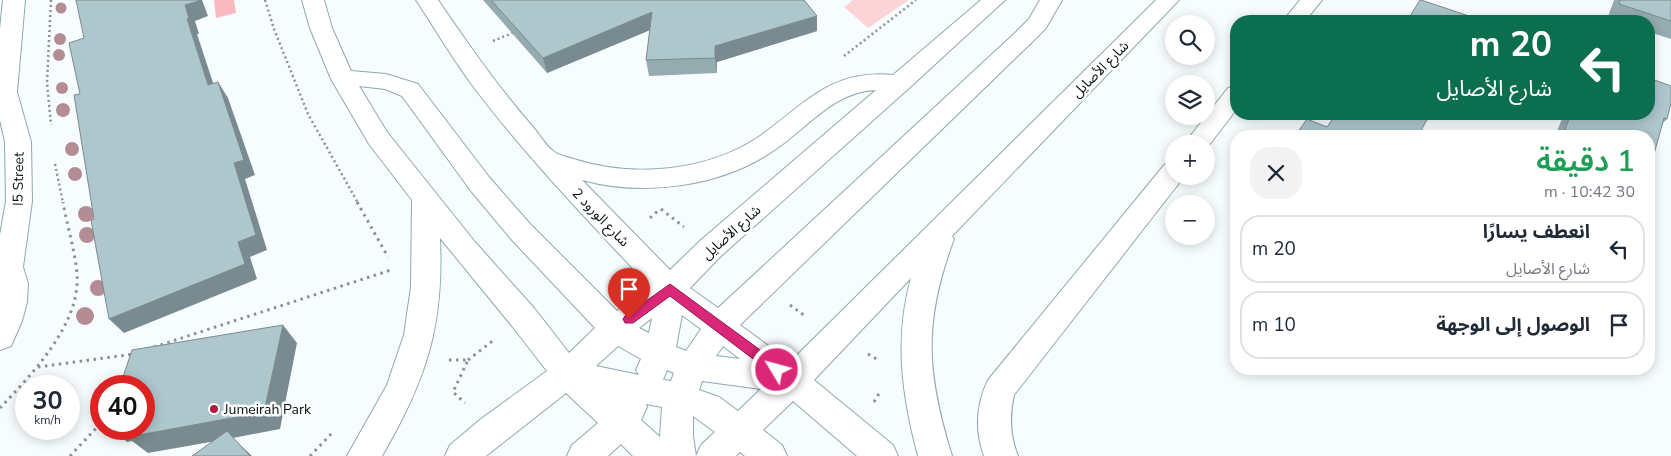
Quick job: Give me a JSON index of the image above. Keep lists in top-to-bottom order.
{
  "streets": {
    "main road": ["شارع الأصايل", "I5 Street", "شارع الورود 2"]
  },
  "crossings": [
    ["شارع الأصايل", "شارع الورود 2"]
  ],
  "places": ["Jumeirah Park"],
  "page": {
    "map_buttons": ["+", "−"],
    "turn": ["20 m", "شارع الأصايل"],
    "heading": ["1 دقيقة", "30 m · 10:42"],
    "list": [
      {
        "name": "انعطف يسارًا",
        "note": "شارع الأصايل",
        "value": "20 m"
      },
      {
        "name": "الوصول إلى الوجهة",
        "value": "10 m"
      }
    ],
    "speed": "30 km/h",
    "limit": "40"
  }
}
